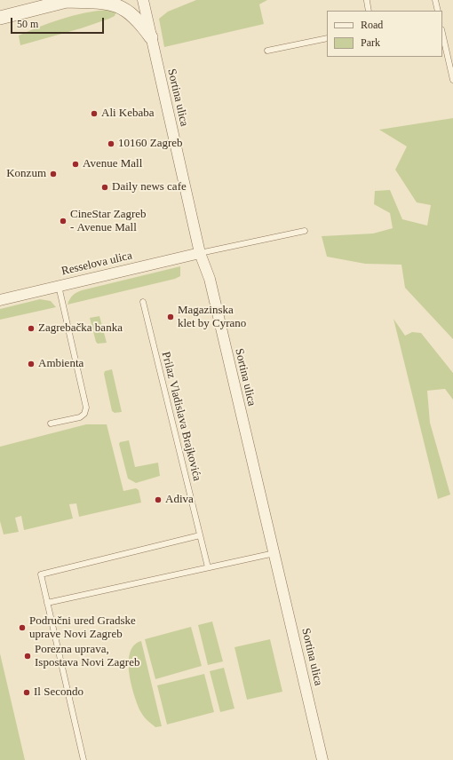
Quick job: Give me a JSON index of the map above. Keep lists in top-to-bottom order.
{
  "streets": {
    "street": ["Sortina ulica", "Resselova ulica"],
    "lane": ["Prilaz Vladislava Brajkovića"]
  },
  "crossings": [
    ["Sortina ulica", "Resselova ulica"]
  ],
  "places": [
    "Ali Kebaba",
    "10160 Zagreb",
    "Avenue Mall",
    "Konzum",
    "Daily news cafe",
    "CineStar Zagreb - Avenue Mall",
    "Magazinska klet by Cyrano",
    "Zagrebačka banka",
    "Ambienta",
    "Adiva",
    "Područni ured Gradske uprave Novi Zagreb",
    "Porezna uprava, Ispostava Novi Zagreb",
    "Il Secondo"
  ],
  "legend": ["Road", "Park"],
  "scale_bar": "50 m"
}
